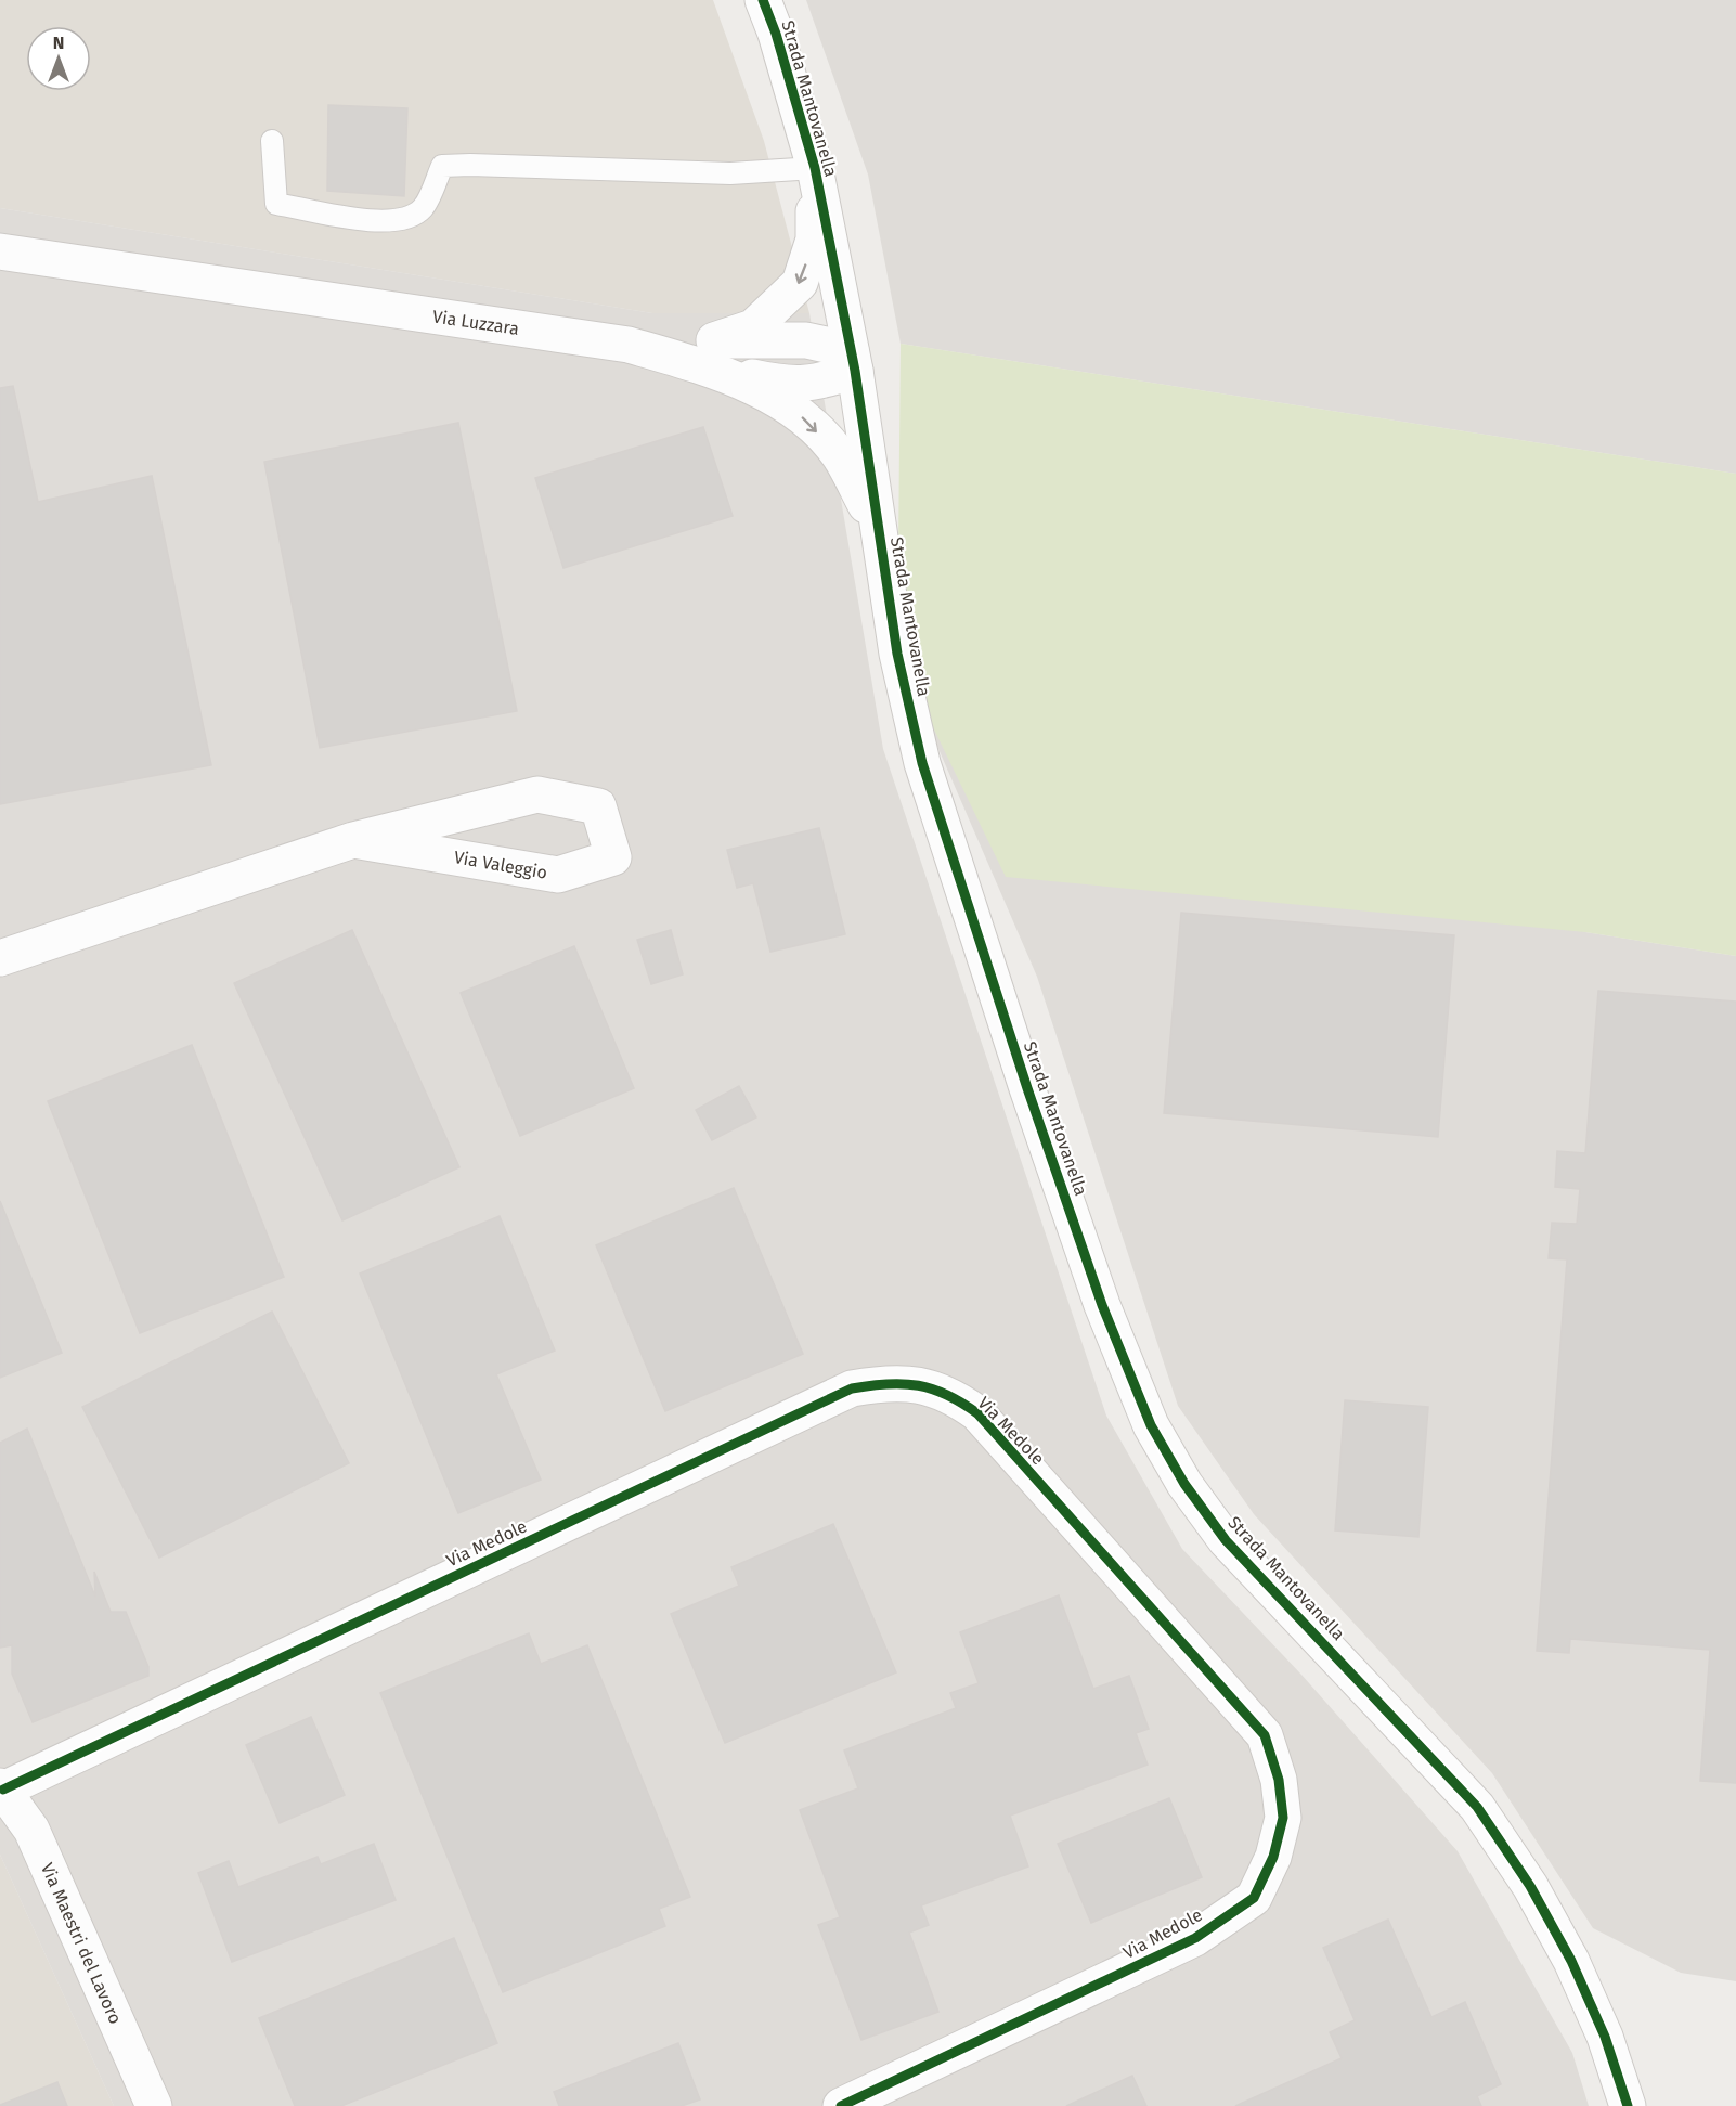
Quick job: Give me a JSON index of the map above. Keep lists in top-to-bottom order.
{
  "streets": {
    "street": [
      "Strada Mantovanella",
      "Via Luzzara",
      "Via Valeggio",
      "Via Medole",
      "Via Maestri del Lavoro"
    ]
  },
  "crossings": [
    ["Strada Mantovanella", "Via Luzzara"],
    ["Via Medole", "Via Maestri del Lavoro"]
  ],
  "north": "top"
}
